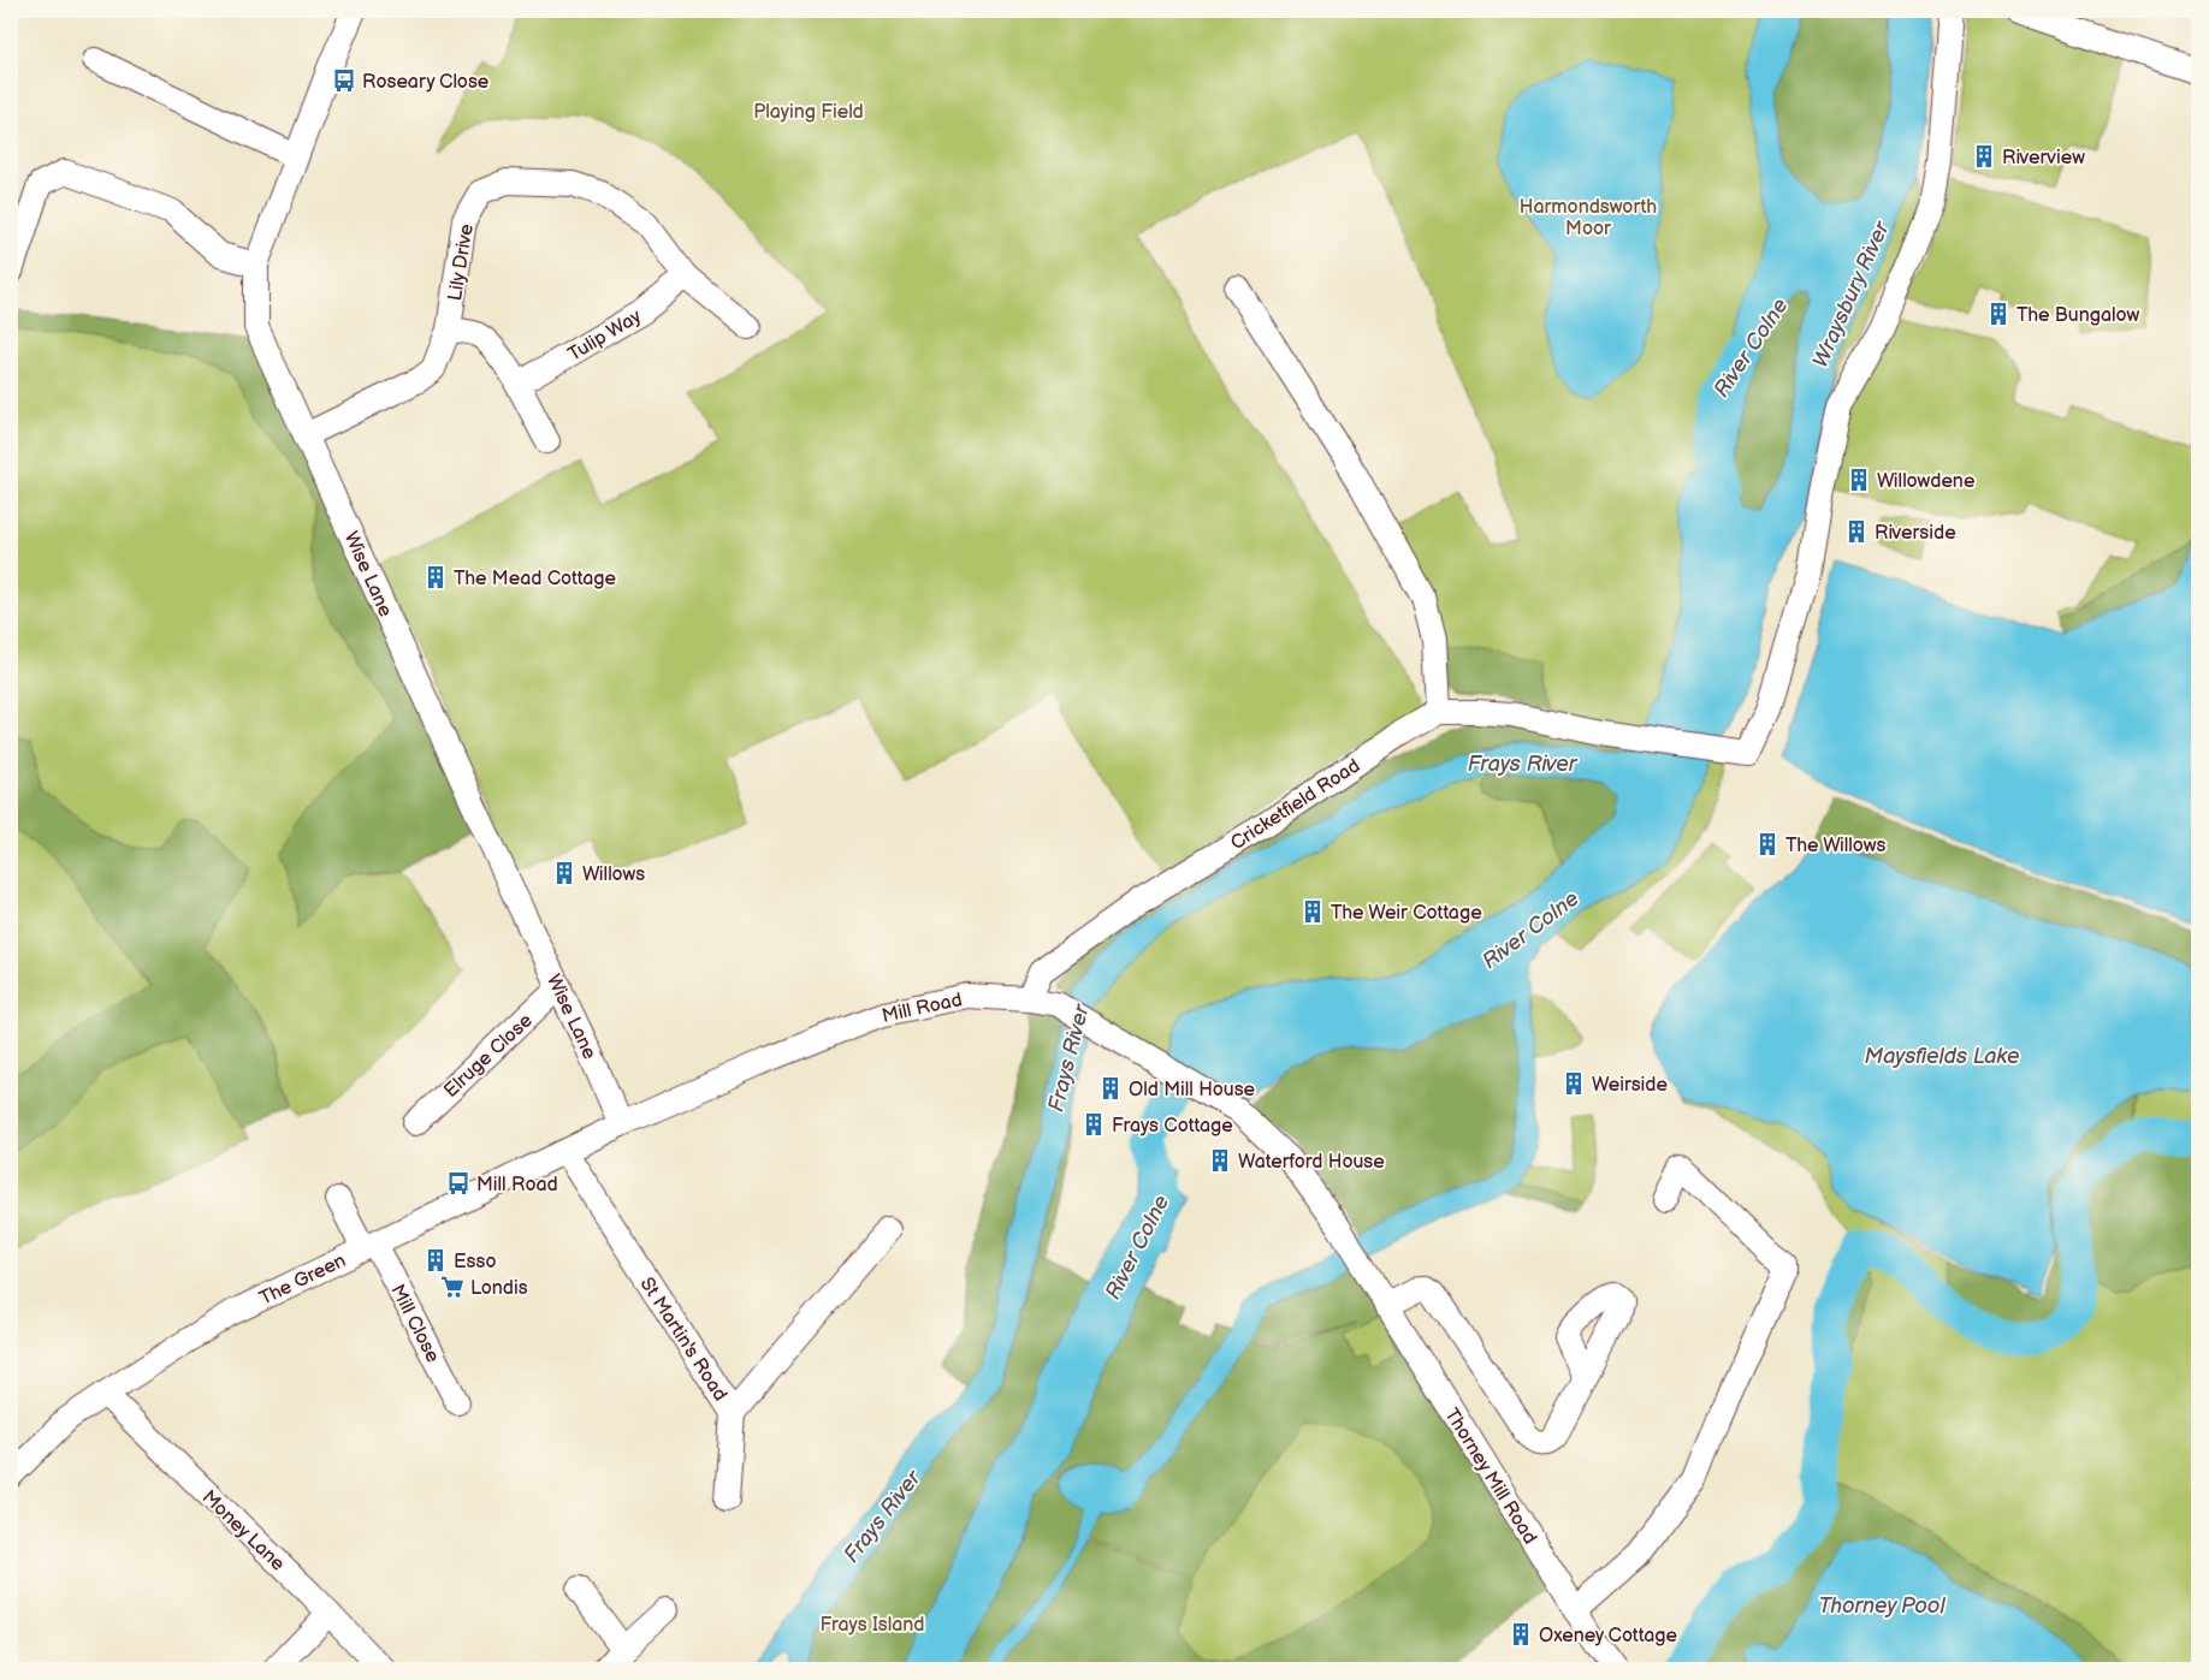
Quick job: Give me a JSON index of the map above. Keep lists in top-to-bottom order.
{
  "streets": {
    "street": [
      "Lily Drive",
      "Tulip Way",
      "Wise Lane",
      "Cricketfield Road",
      "Mill Road",
      "Elruge Close",
      "The Green",
      "Mill Close",
      "St Martin's Road",
      "Thorney Mill Road",
      "Money Lane"
    ]
  },
  "crossings": [
    ["Lily Drive", "Tulip Way"],
    ["Lily Drive", "Wise Lane"],
    ["Wise Lane", "Mill Road"],
    ["Wise Lane", "Elruge Close"],
    ["Wise Lane", "The Green"],
    ["Cricketfield Road", "Mill Road"],
    ["Cricketfield Road", "Thorney Mill Road"],
    ["Mill Road", "The Green"],
    ["Mill Road", "Thorney Mill Road"],
    ["The Green", "Mill Close"],
    ["The Green", "St Martin's Road"],
    ["The Green", "Money Lane"]
  ],
  "water": [
    "Wraysbury River",
    "River Colne",
    "Frays River",
    "Maysfields Lake",
    "Thorney Pool"
  ],
  "parks": ["Playing Field", "Harmondsworth Moor", "Frays Island"],
  "places": {
    "bus stop": ["Roseary Close", "Mill Road"],
    "building": [
      "Riverview",
      "The Bungalow",
      "Willowdene",
      "Riverside",
      "The Mead Cottage",
      "The Willows",
      "Willows",
      "The Weir Cottage",
      "Weirside",
      "Old Mill House",
      "Frays Cottage",
      "Waterford House",
      "Esso",
      "Oxeney Cottage"
    ],
    "supermarket": ["Londis"]
  }
}
